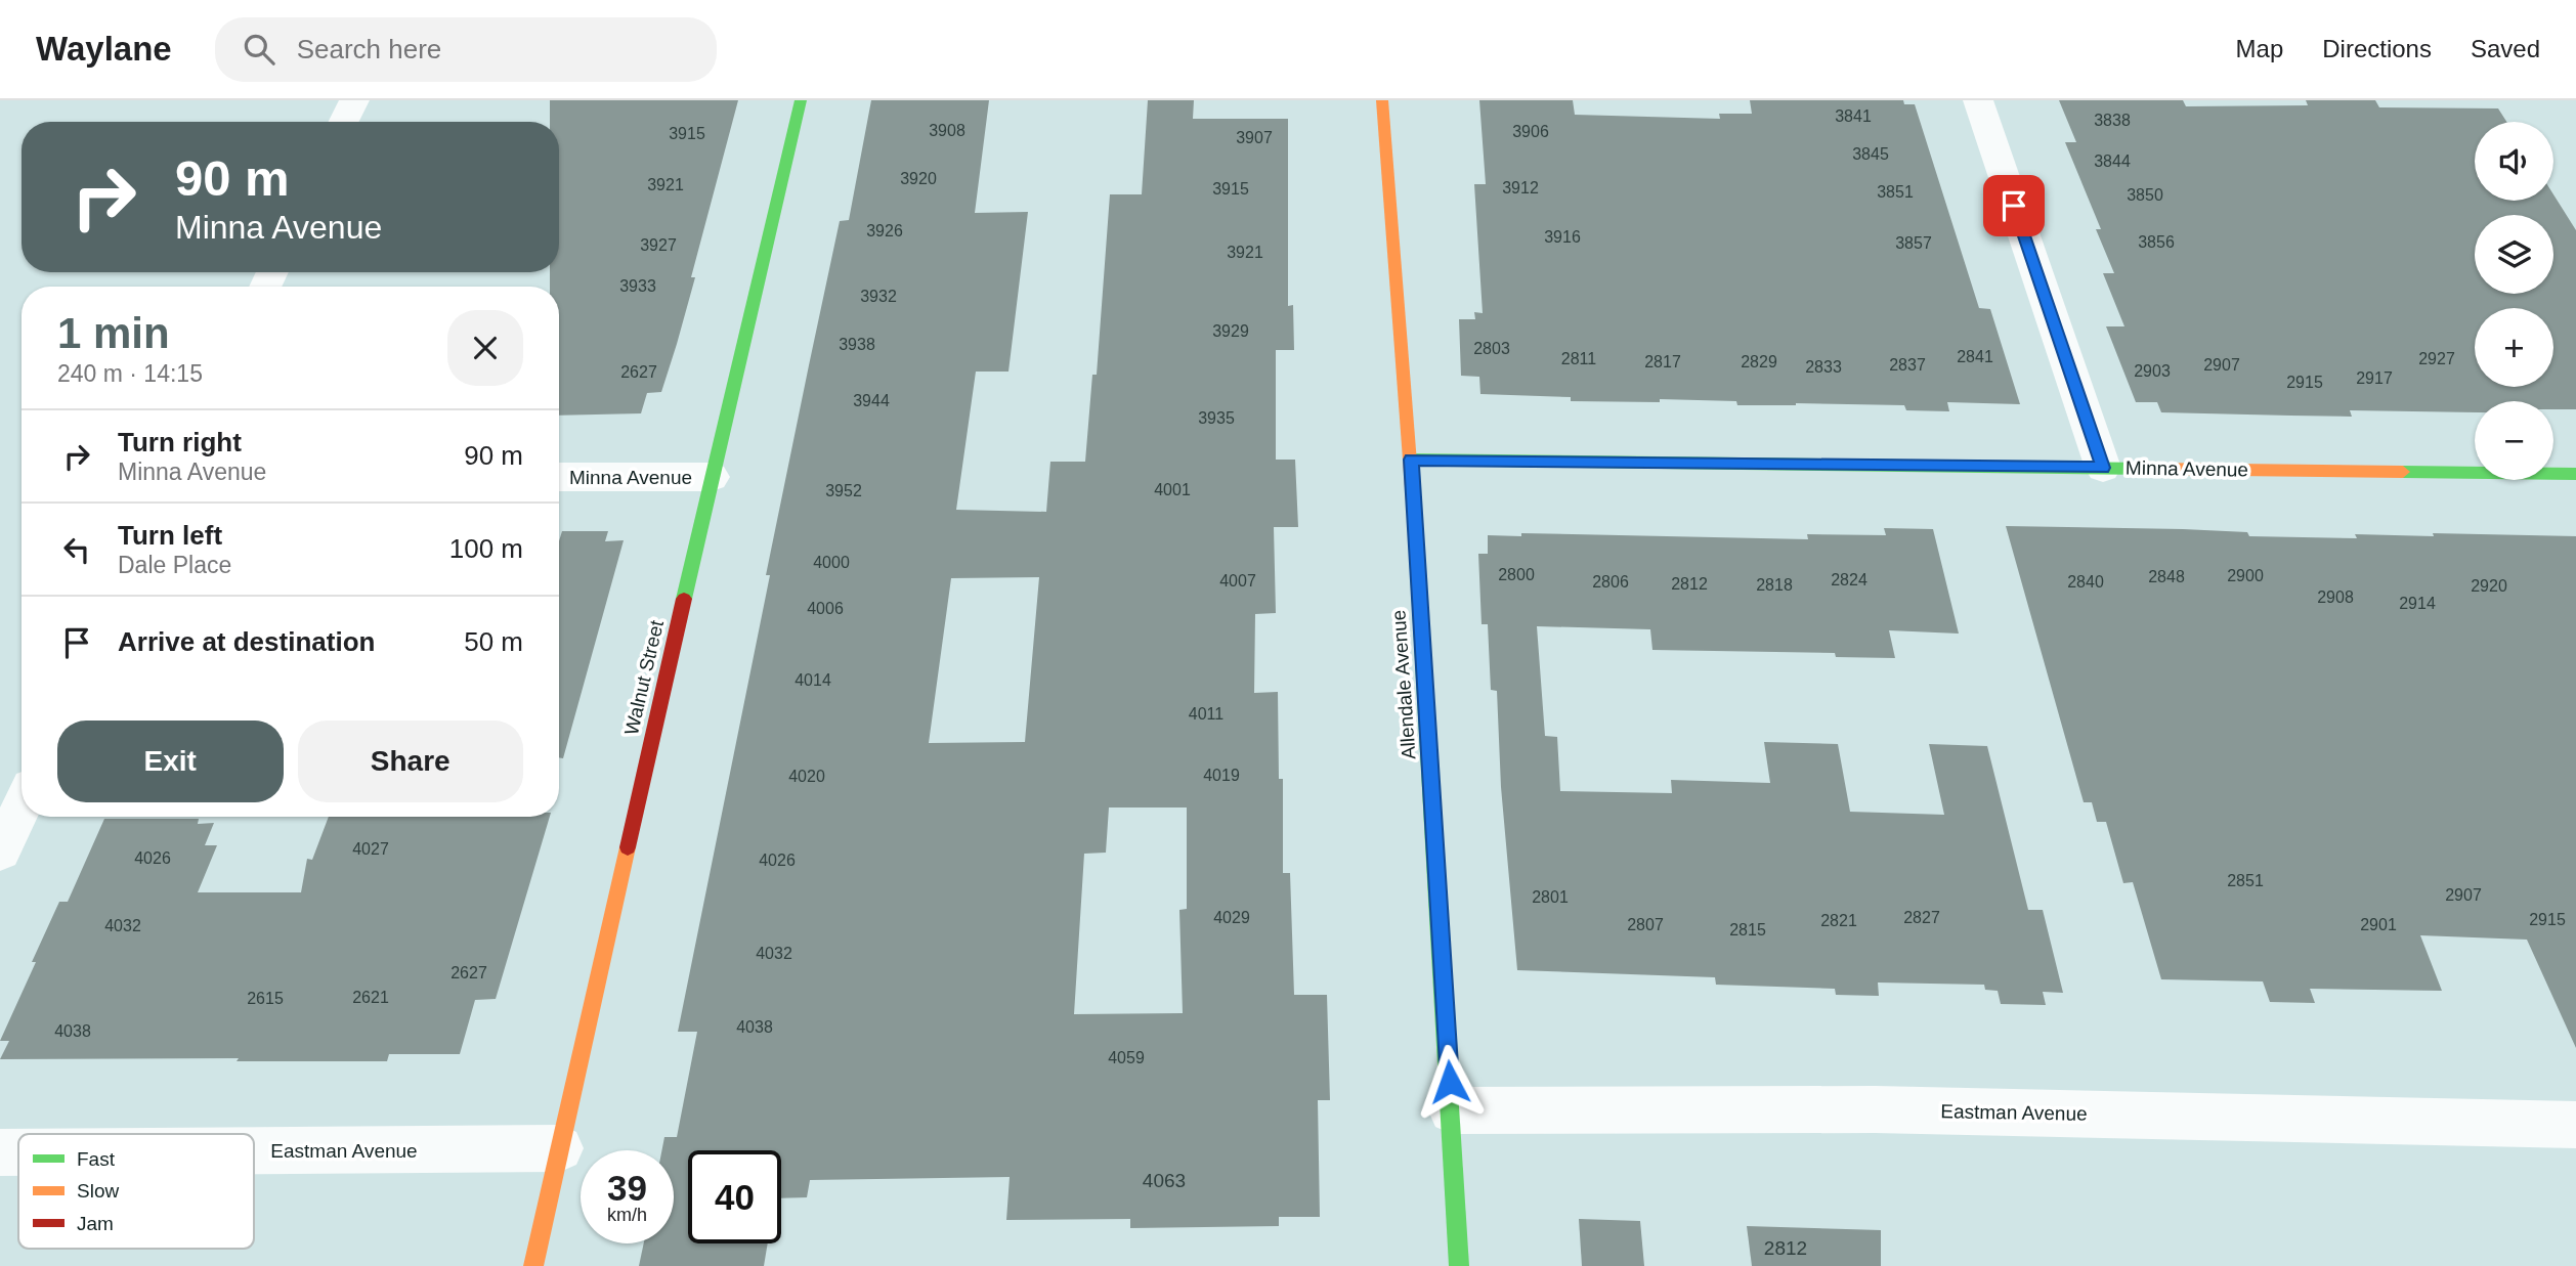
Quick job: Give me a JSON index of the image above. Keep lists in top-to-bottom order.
{
  "streets": {
    "street": [
      "Minna Avenue",
      "Walnut Street",
      "Allendale Avenue",
      "Eastman Avenue"
    ]
  },
  "crossings": [
    ["Minna Avenue", "Walnut Street"],
    ["Minna Avenue", "Allendale Avenue"],
    ["Walnut Street", "Eastman Avenue"],
    ["Allendale Avenue", "Eastman Avenue"]
  ],
  "house_numbers": [
    "3841",
    "3838",
    "3908",
    "3906",
    "3915",
    "3907",
    "3845",
    "3844",
    "3920",
    "3921",
    "3912",
    "3915",
    "3851",
    "3850",
    "3926",
    "3916",
    "3856",
    "3857",
    "3927",
    "3921",
    "3933",
    "3932",
    "3929",
    "3938",
    "2803",
    "2841",
    "2811",
    "2927",
    "2817",
    "2829",
    "2837",
    "2907",
    "2833",
    "2903",
    "2627",
    "2917",
    "2915",
    "3944",
    "3935",
    "4001",
    "3952",
    "4000",
    "2800",
    "2900",
    "2848",
    "2824",
    "4007",
    "2806",
    "2840",
    "2812",
    "2818",
    "2920",
    "2908",
    "2914",
    "4006",
    "4014",
    "4011",
    "4019",
    "4020",
    "4027",
    "4026",
    "4026",
    "2851",
    "2907",
    "2801",
    "4029",
    "2827",
    "2915",
    "2821",
    "2807",
    "2901",
    "4032",
    "2815",
    "4032",
    "2627",
    "2621",
    "2615",
    "4038",
    "4038",
    "4059",
    "4063",
    "2812"
  ],
  "legend": ["Fast", "Slow", "Jam"],
  "page": {
    "header": "Waylane",
    "search": "Search here",
    "nav": ["Map", "Directions", "Saved"],
    "map_buttons": ["+", "−"],
    "turn": ["90 m", "Minna Avenue"],
    "heading": ["1 min", "240 m · 14:15"],
    "list": [
      {
        "name": "Turn right",
        "note": "Minna Avenue",
        "value": "90 m"
      },
      {
        "name": "Turn left",
        "note": "Dale Place",
        "value": "100 m"
      },
      {
        "name": "Arrive at destination",
        "value": "50 m"
      }
    ],
    "buttons": ["Exit", "Share"],
    "speed": "39 km/h",
    "limit": "40"
  }
}
